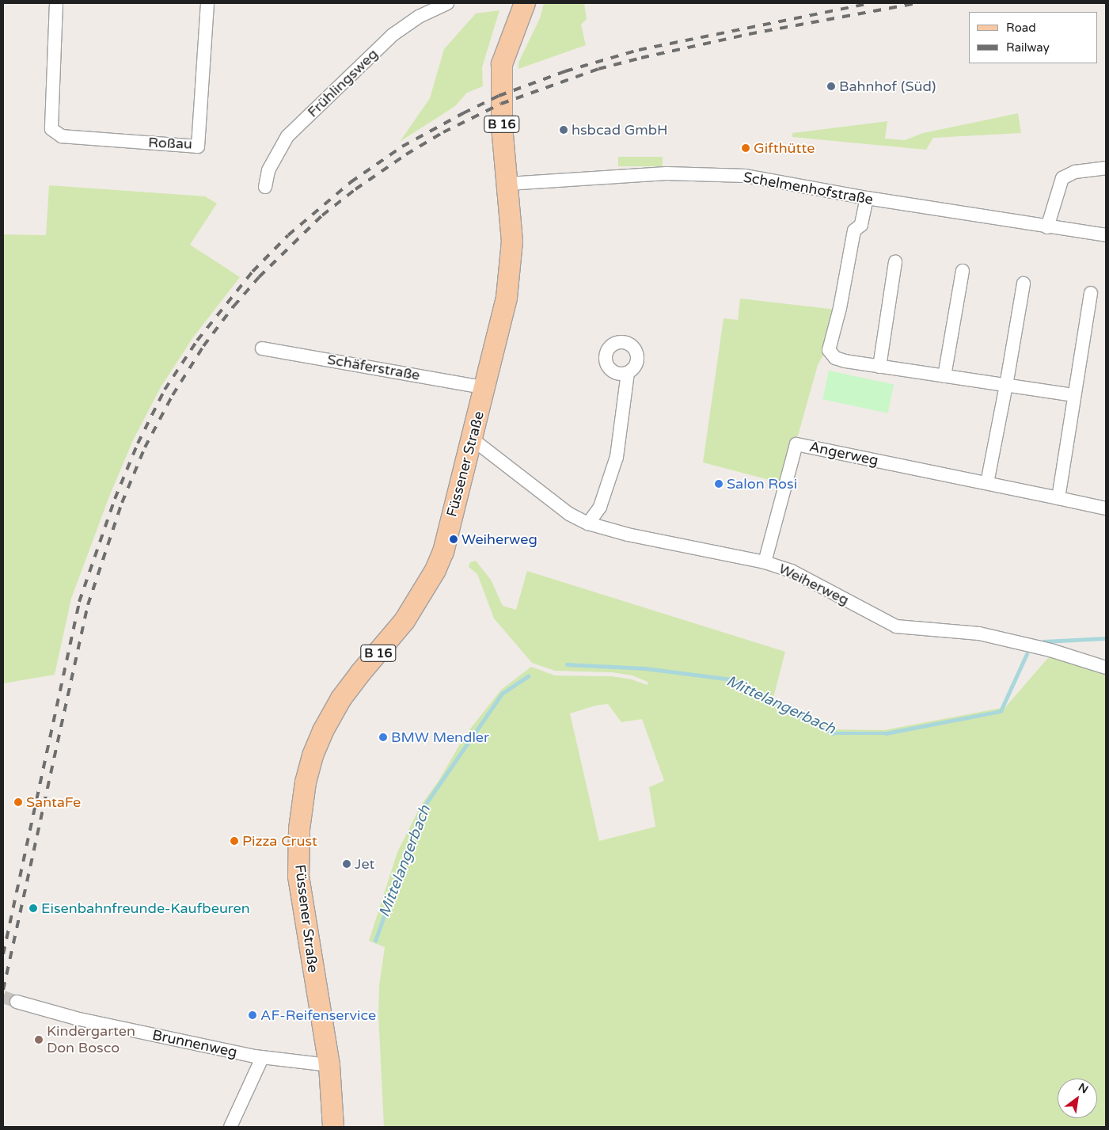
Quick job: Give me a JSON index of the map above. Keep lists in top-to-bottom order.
{
  "streets": {
    "main road": ["B 16", "Füssener Straße"],
    "street": [
      "Frühlingsweg",
      "Roßau",
      "Schelmenhofstraße",
      "Schäferstraße",
      "Angerweg",
      "Weiherweg",
      "Brunnenweg"
    ]
  },
  "crossings": [
    ["Schelmenhofstraße", "Füssener Straße"],
    ["Schäferstraße", "Füssener Straße"],
    ["Angerweg", "Weiherweg"],
    ["Füssener Straße", "Weiherweg"],
    ["Füssener Straße", "Brunnenweg"]
  ],
  "water": ["Mittelangerbach"],
  "places": [
    "Bahnhof (Süd)",
    "hsbcad GmbH",
    "Gifthütte",
    "Salon Rosi",
    "Weiherweg",
    "BMW Mendler",
    "SantaFe",
    "Pizza Crust",
    "Jet",
    "Eisenbahnfreunde-Kaufbeuren",
    "AF-Reifenservice",
    "Kindergarten Don Bosco"
  ],
  "legend": ["Road", "Railway"],
  "north": "top right"
}
